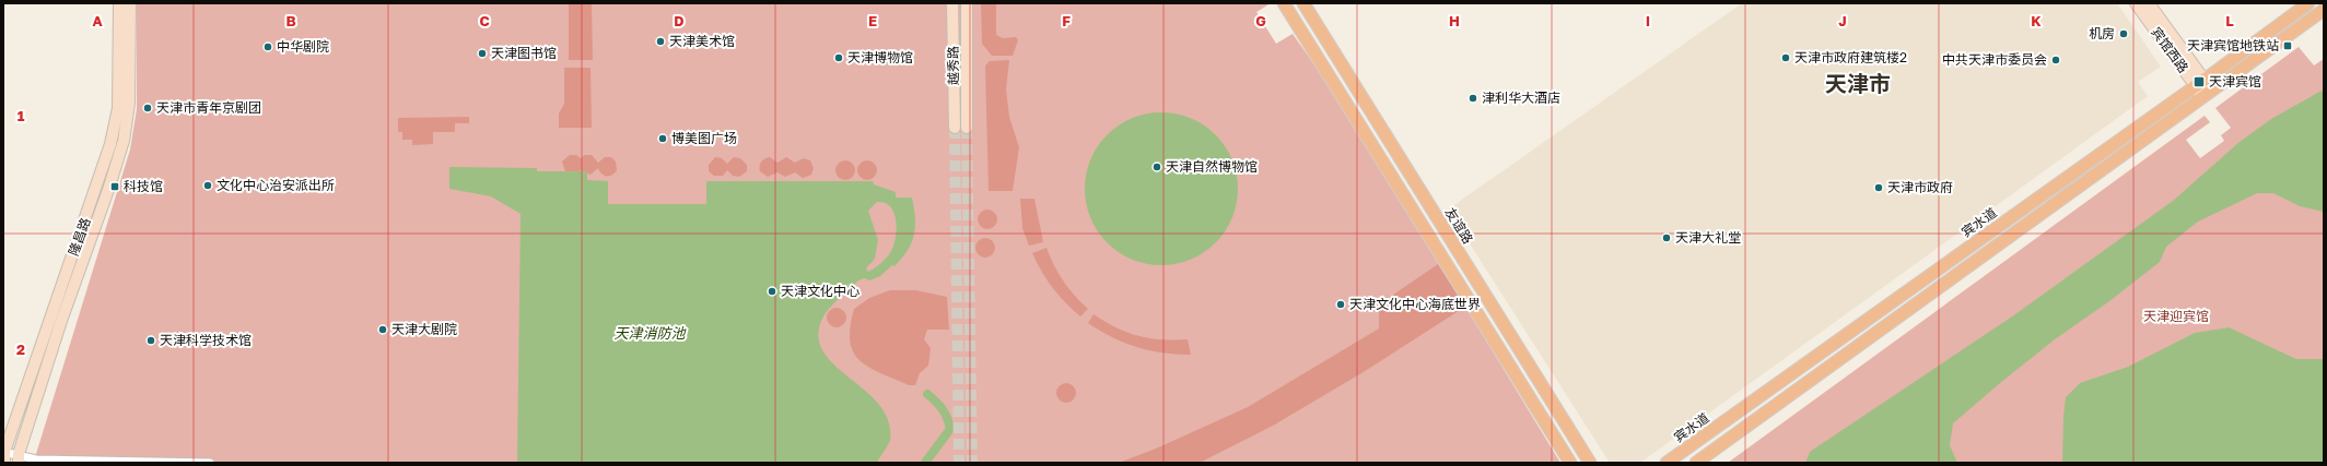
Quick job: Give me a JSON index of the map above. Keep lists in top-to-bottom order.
{
  "streets": {
    "main road": [
      "宾馆西路",
      "越秀路",
      "宾水道",
      "友谊路",
      "隆昌路"
    ]
  },
  "crossings": [
    ["宾馆西路", "宾水道"]
  ],
  "districts": ["天津市"],
  "water": ["天津消防池"],
  "parks": ["天津迎宾馆"],
  "places": {
    "other": [
      "机房",
      "天津美术馆",
      "中华剧院",
      "天津图书馆",
      "天津博物馆",
      "天津市政府建筑楼2",
      "中共天津市委员会",
      "津利华大酒店",
      "天津市青年京剧团",
      "博美图广场",
      "天津自然博物馆",
      "文化中心治安派出所",
      "天津市政府",
      "天津大礼堂",
      "天津文化中心",
      "天津文化中心海底世界",
      "天津大剧院",
      "天津科学技术馆"
    ],
    "transit": ["天津宾馆地铁站", "天津宾馆", "科技馆"]
  },
  "grid": {
    "columns": [
      "A",
      "B",
      "C",
      "D",
      "E",
      "F",
      "G",
      "H",
      "I",
      "J",
      "K",
      "L"
    ],
    "rows": ["1", "2"]
  }
}
